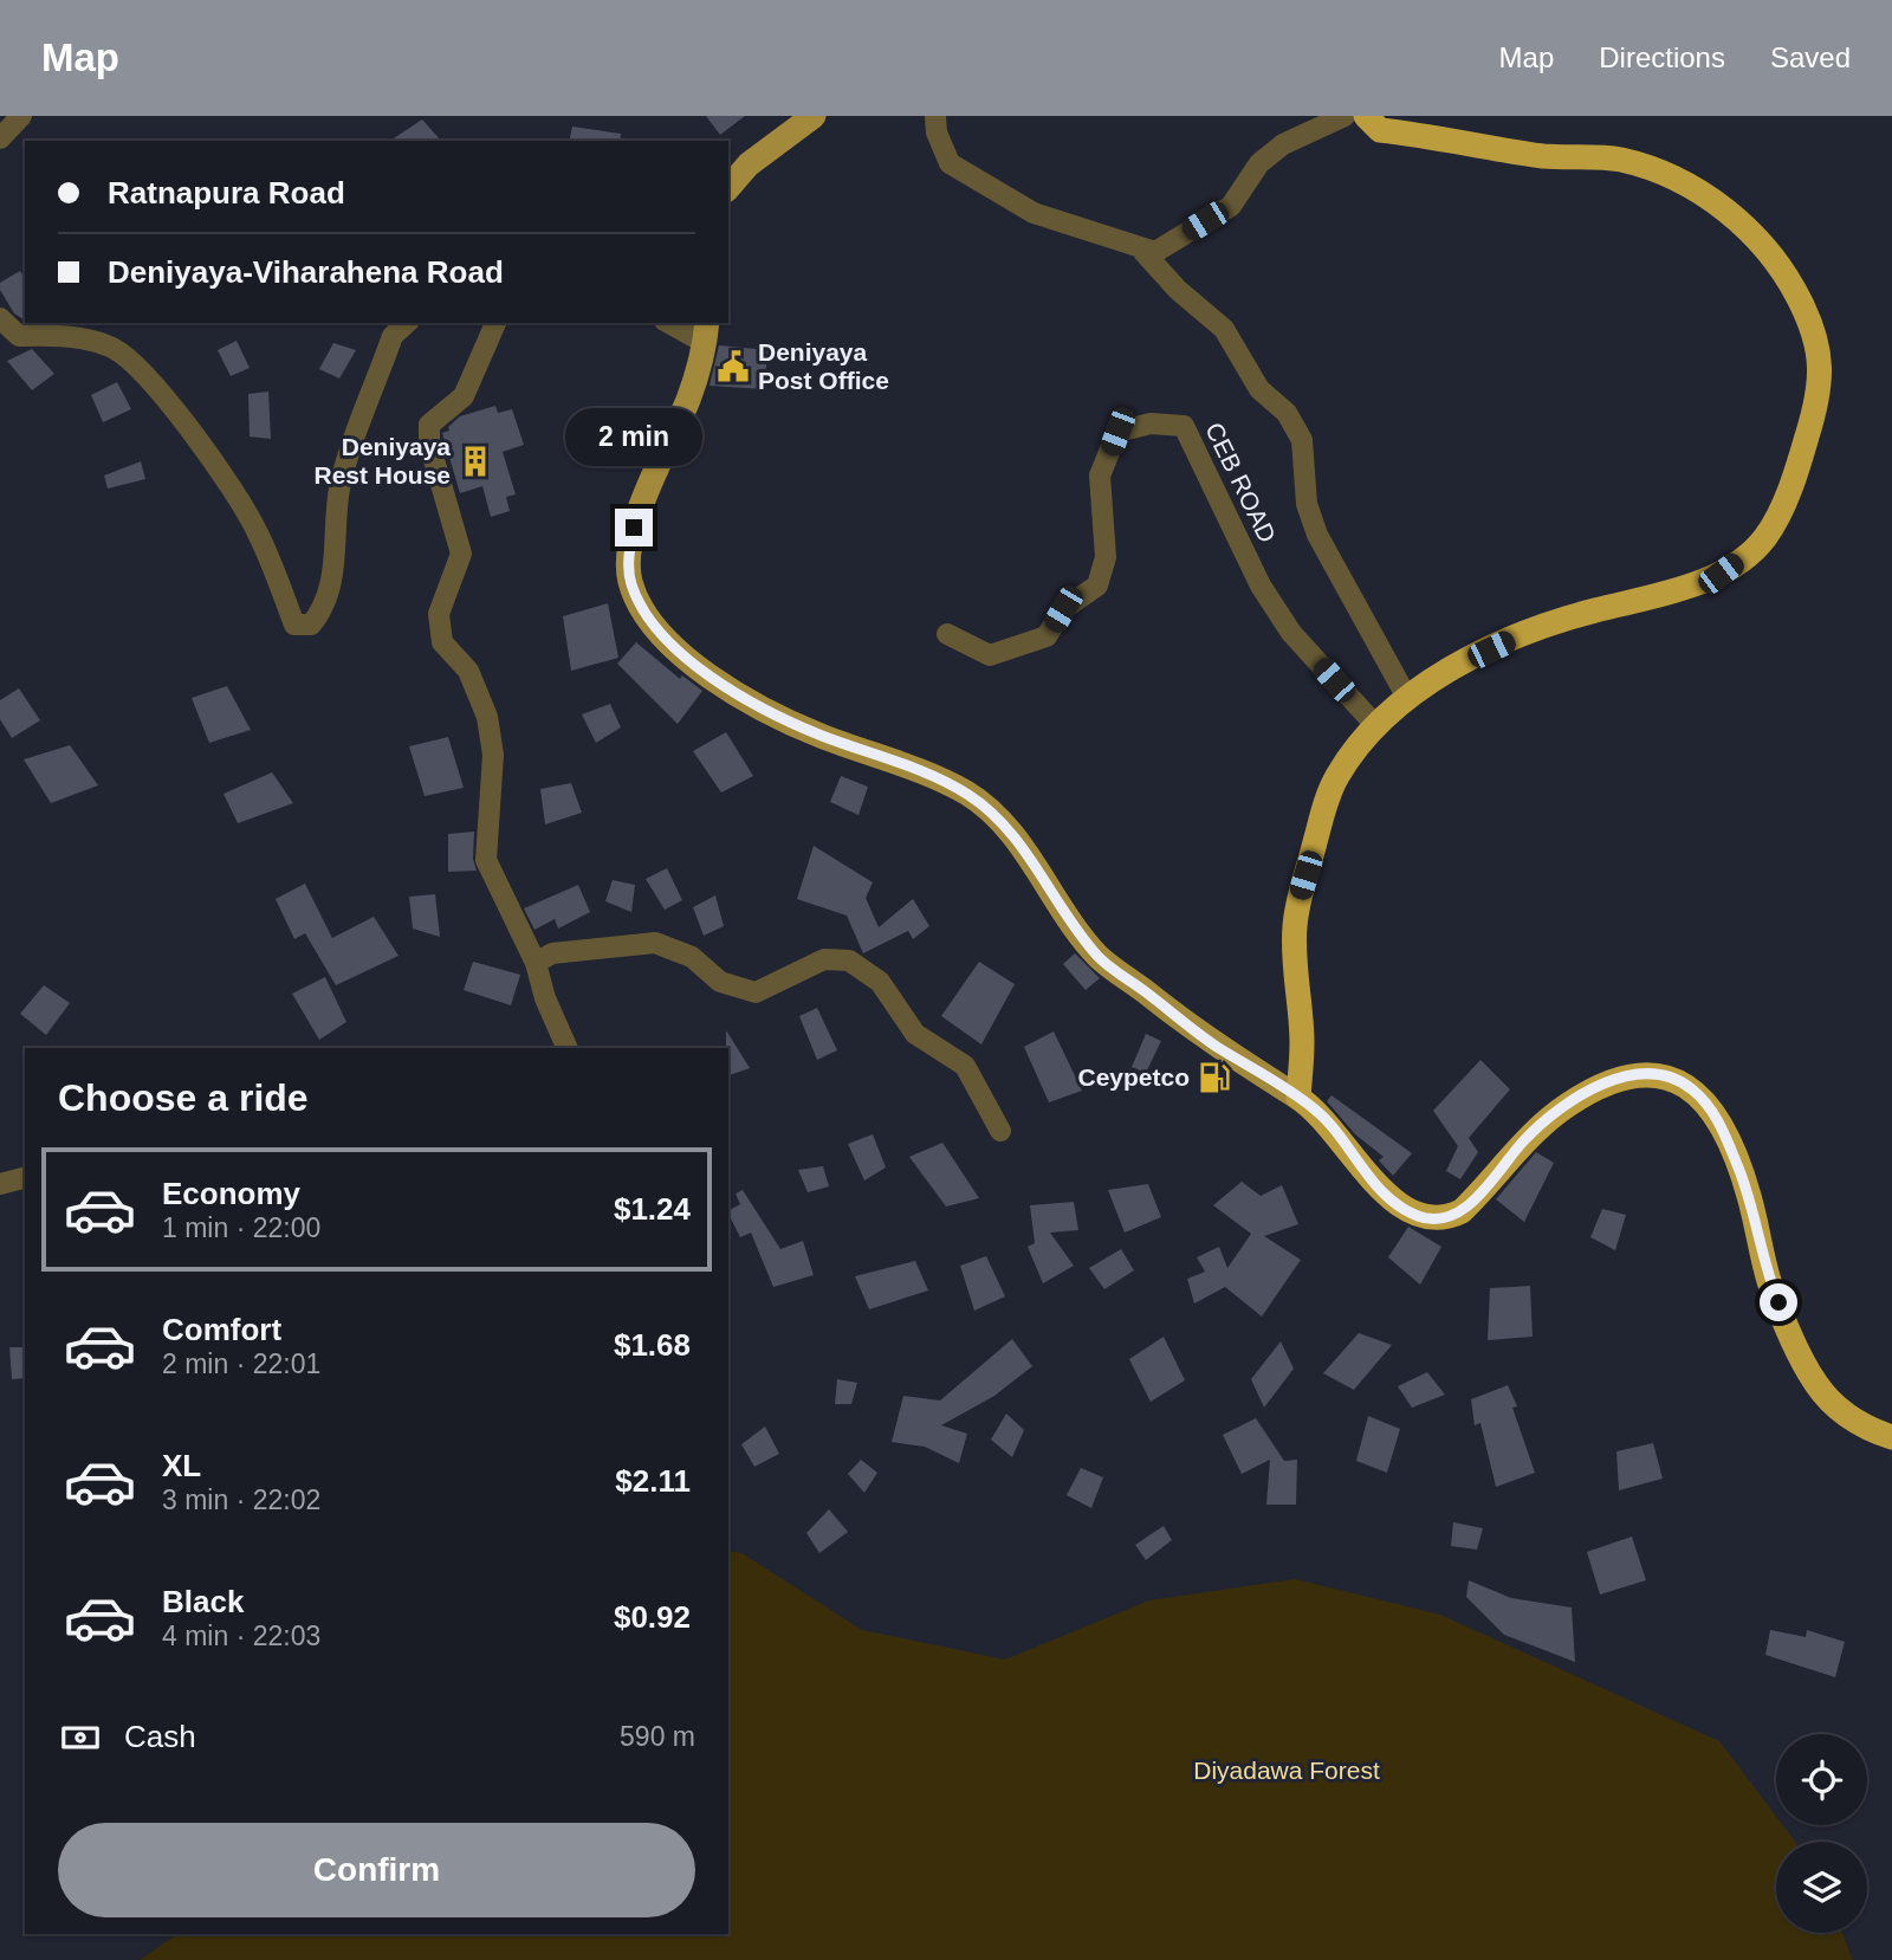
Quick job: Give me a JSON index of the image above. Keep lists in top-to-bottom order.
{
  "streets": {
    "street": ["CEB ROAD"]
  },
  "parks": ["Diyadawa Forest"],
  "places": {
    "public building": ["Deniyaya Post Office"],
    "building": ["Deniyaya Rest House"],
    "fuel station": ["Ceypetco"]
  },
  "page": {
    "header": "Map",
    "nav": ["Map", "Directions", "Saved"],
    "banner": ["Ratnapura Road", "Deniyaya-Viharahena Road"],
    "bubble": "2 min",
    "heading": "Choose a ride",
    "list": [
      {
        "name": "Economy",
        "note": "1 min · 22:00",
        "value": "$1.24"
      },
      {
        "name": "Comfort",
        "note": "2 min · 22:01",
        "value": "$1.68"
      },
      {
        "name": "XL",
        "note": "3 min · 22:02",
        "value": "$2.11"
      },
      {
        "name": "Black",
        "note": "4 min · 22:03",
        "value": "$0.92"
      }
    ],
    "pay": ["Cash", "590 m"],
    "buttons": "Confirm"
  }
}
